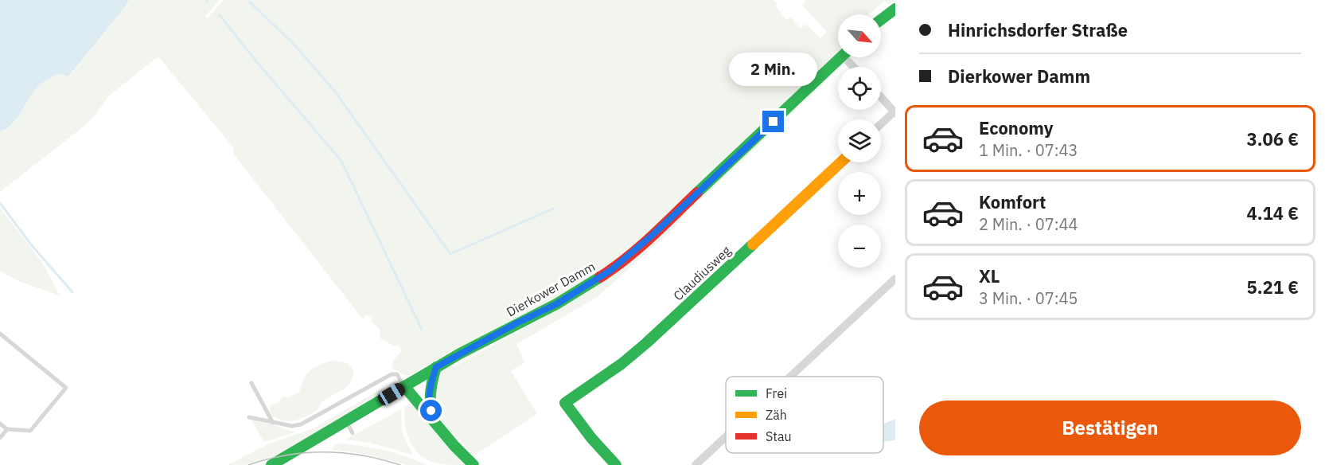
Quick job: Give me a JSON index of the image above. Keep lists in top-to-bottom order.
{
  "streets": {
    "street": ["Claudiusweg", "Dierkower Damm"]
  },
  "legend": ["Frei", "Zäh", "Stau"],
  "north": "bottom right",
  "page": {
    "banner": ["Hinrichsdorfer Straße", "Dierkower Damm"],
    "map_buttons": ["+", "−"],
    "bubble": "2 Min.",
    "list": [
      {
        "name": "Economy",
        "note": "1 Min. · 07:43",
        "value": "3.06 €"
      },
      {
        "name": "Komfort",
        "note": "2 Min. · 07:44",
        "value": "4.14 €"
      },
      {
        "name": "XL",
        "note": "3 Min. · 07:45",
        "value": "5.21 €"
      }
    ],
    "buttons": "Bestätigen"
  }
}
